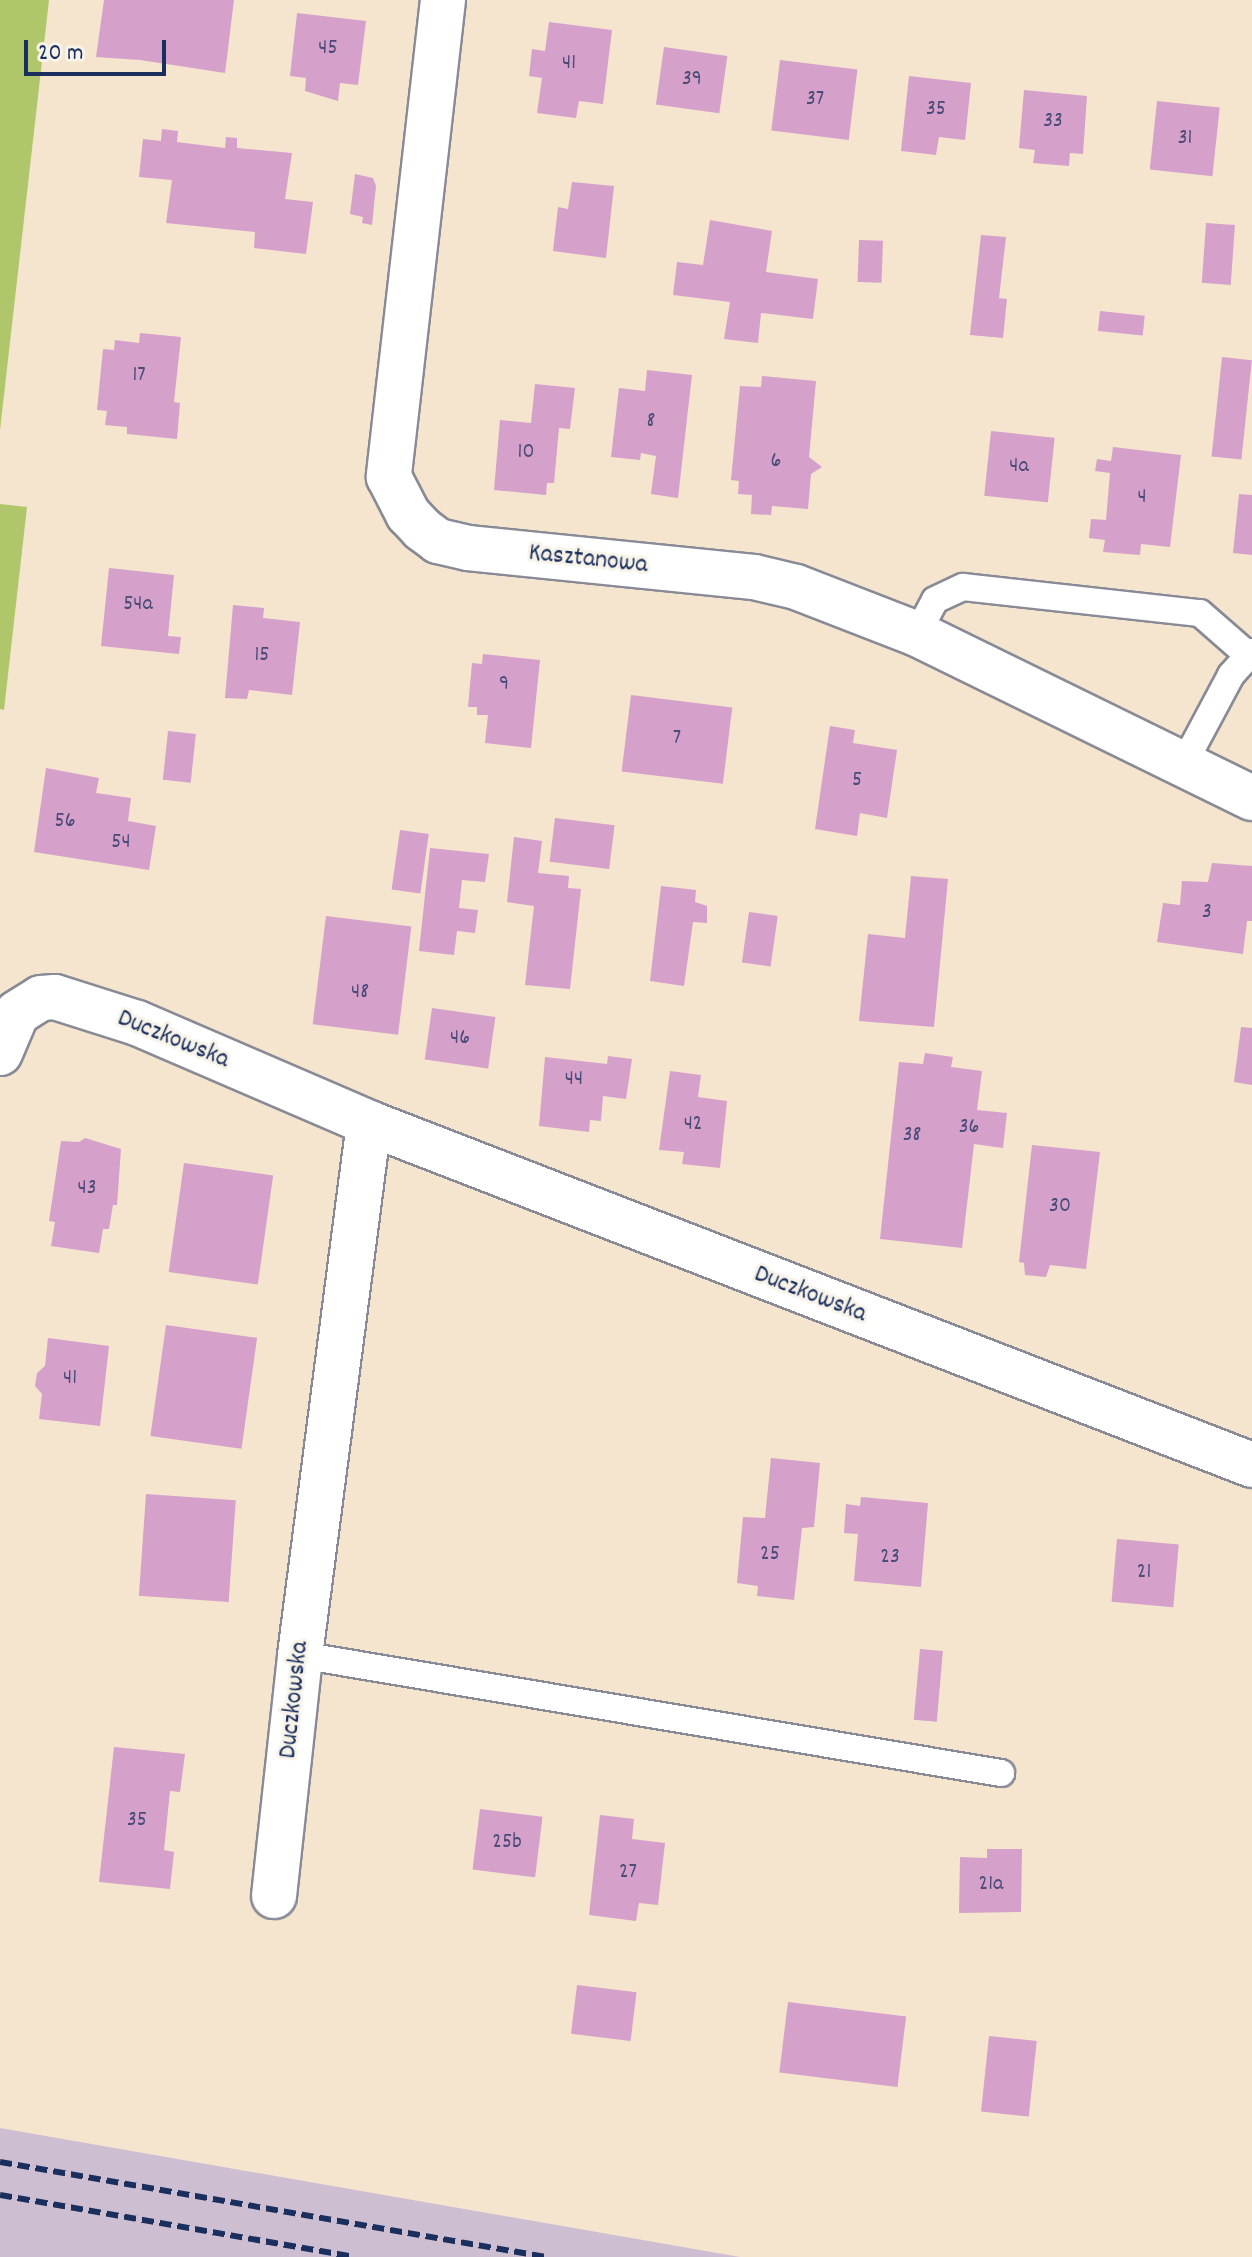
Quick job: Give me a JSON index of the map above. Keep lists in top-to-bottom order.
{
  "streets": {
    "street": ["Kasztanowa", "Duczkowska"]
  },
  "house_numbers": [
    "45",
    "41",
    "39",
    "37",
    "35",
    "33",
    "31",
    "17",
    "8",
    "10",
    "6",
    "4a",
    "4",
    "54a",
    "15",
    "9",
    "7",
    "5",
    "56",
    "54",
    "3",
    "48",
    "46",
    "44",
    "42",
    "36",
    "38",
    "43",
    "30",
    "41",
    "25",
    "23",
    "21",
    "35",
    "25b",
    "27",
    "21a"
  ],
  "scale_bar": "20 m"
}
